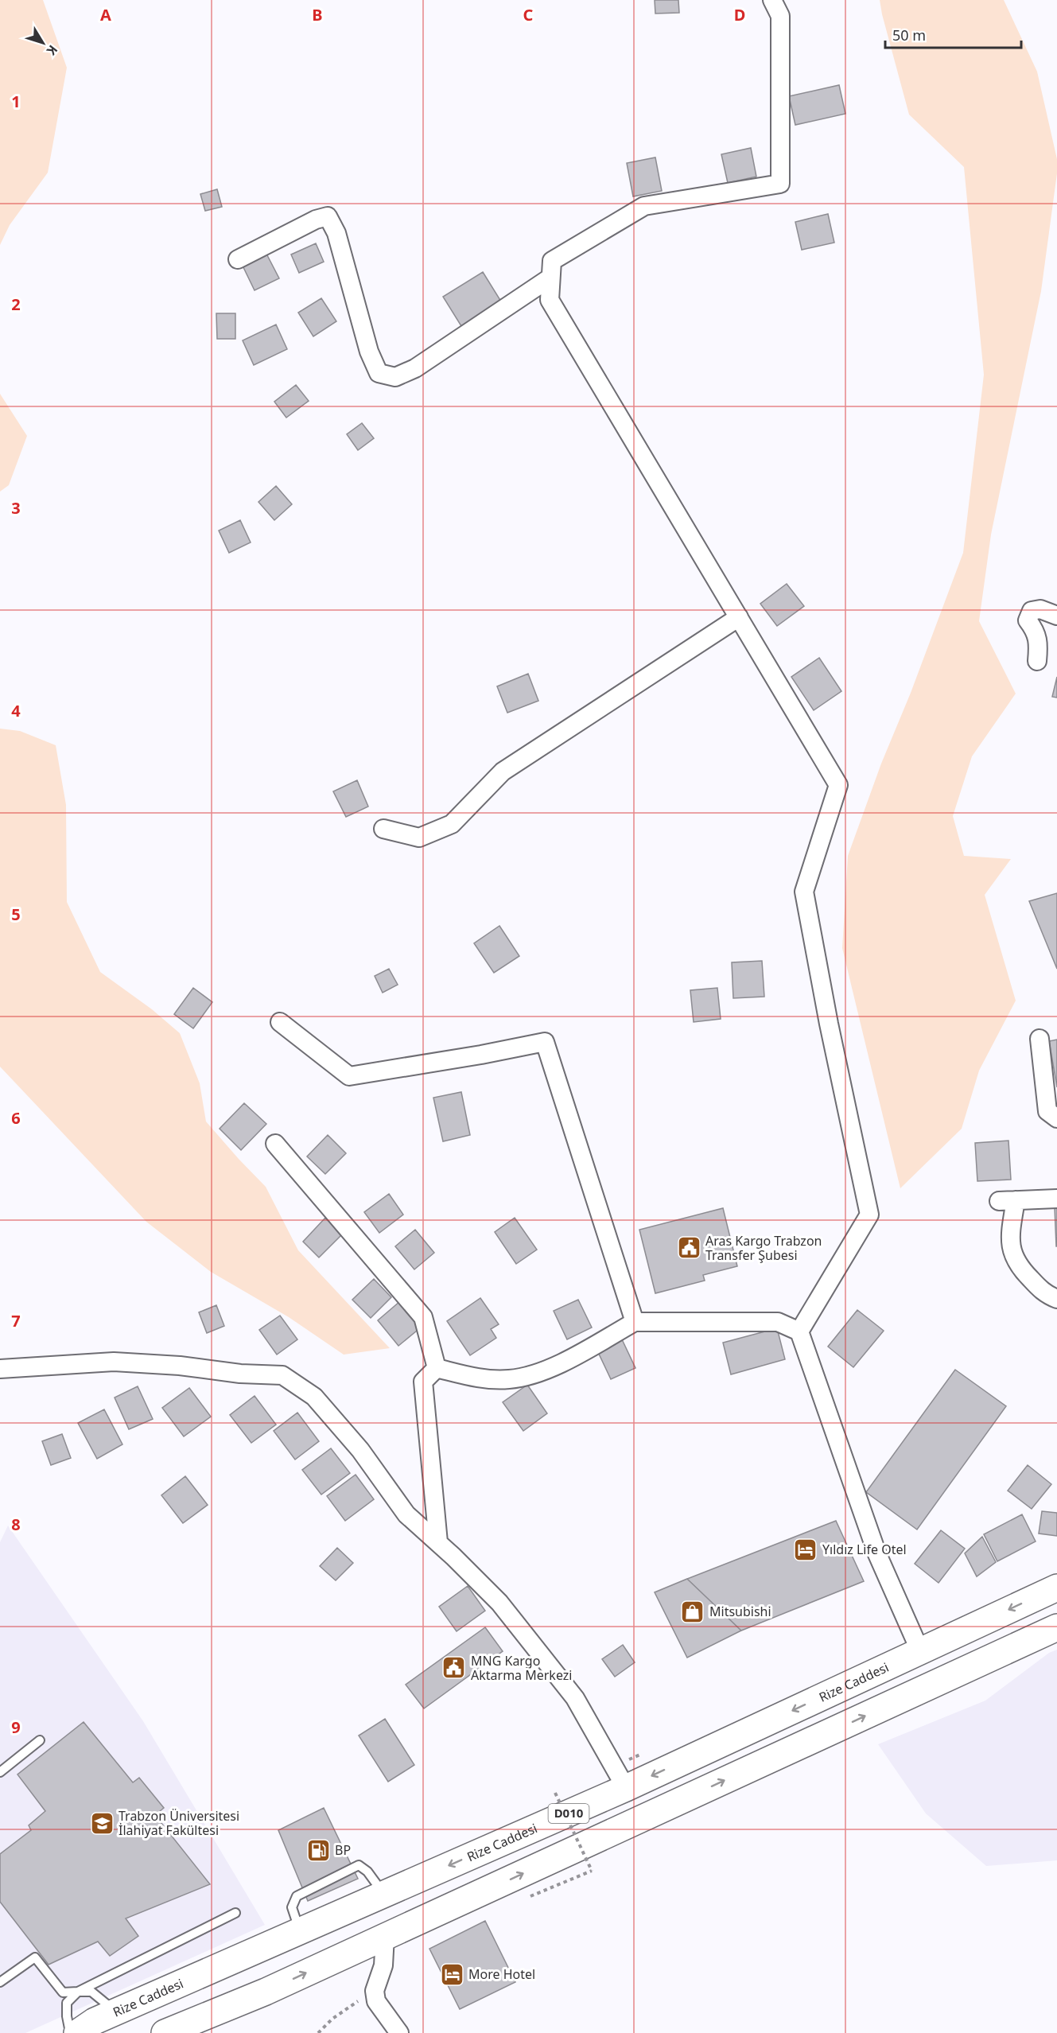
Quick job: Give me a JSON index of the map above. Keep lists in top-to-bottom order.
{
  "streets": {
    "highway": ["Rize Caddesi", "D010"]
  },
  "places": {
    "public building": ["Aras Kargo Trabzon Transfer Şubesi", "MNG Kargo Aktarma Merkezi"],
    "hotel": ["Yıldız Life Otel", "More Hotel"],
    "shop": ["Mitsubishi"],
    "school or university": ["Trabzon Üniversitesi İlahiyat Fakültesi"],
    "fuel station": ["BP"]
  },
  "scale_bar": "50 m",
  "north": "bottom right",
  "grid": {
    "columns": [
      "A",
      "B",
      "C",
      "D"
    ],
    "rows": [
      "1",
      "2",
      "3",
      "4",
      "5",
      "6",
      "7",
      "8",
      "9"
    ]
  }
}
